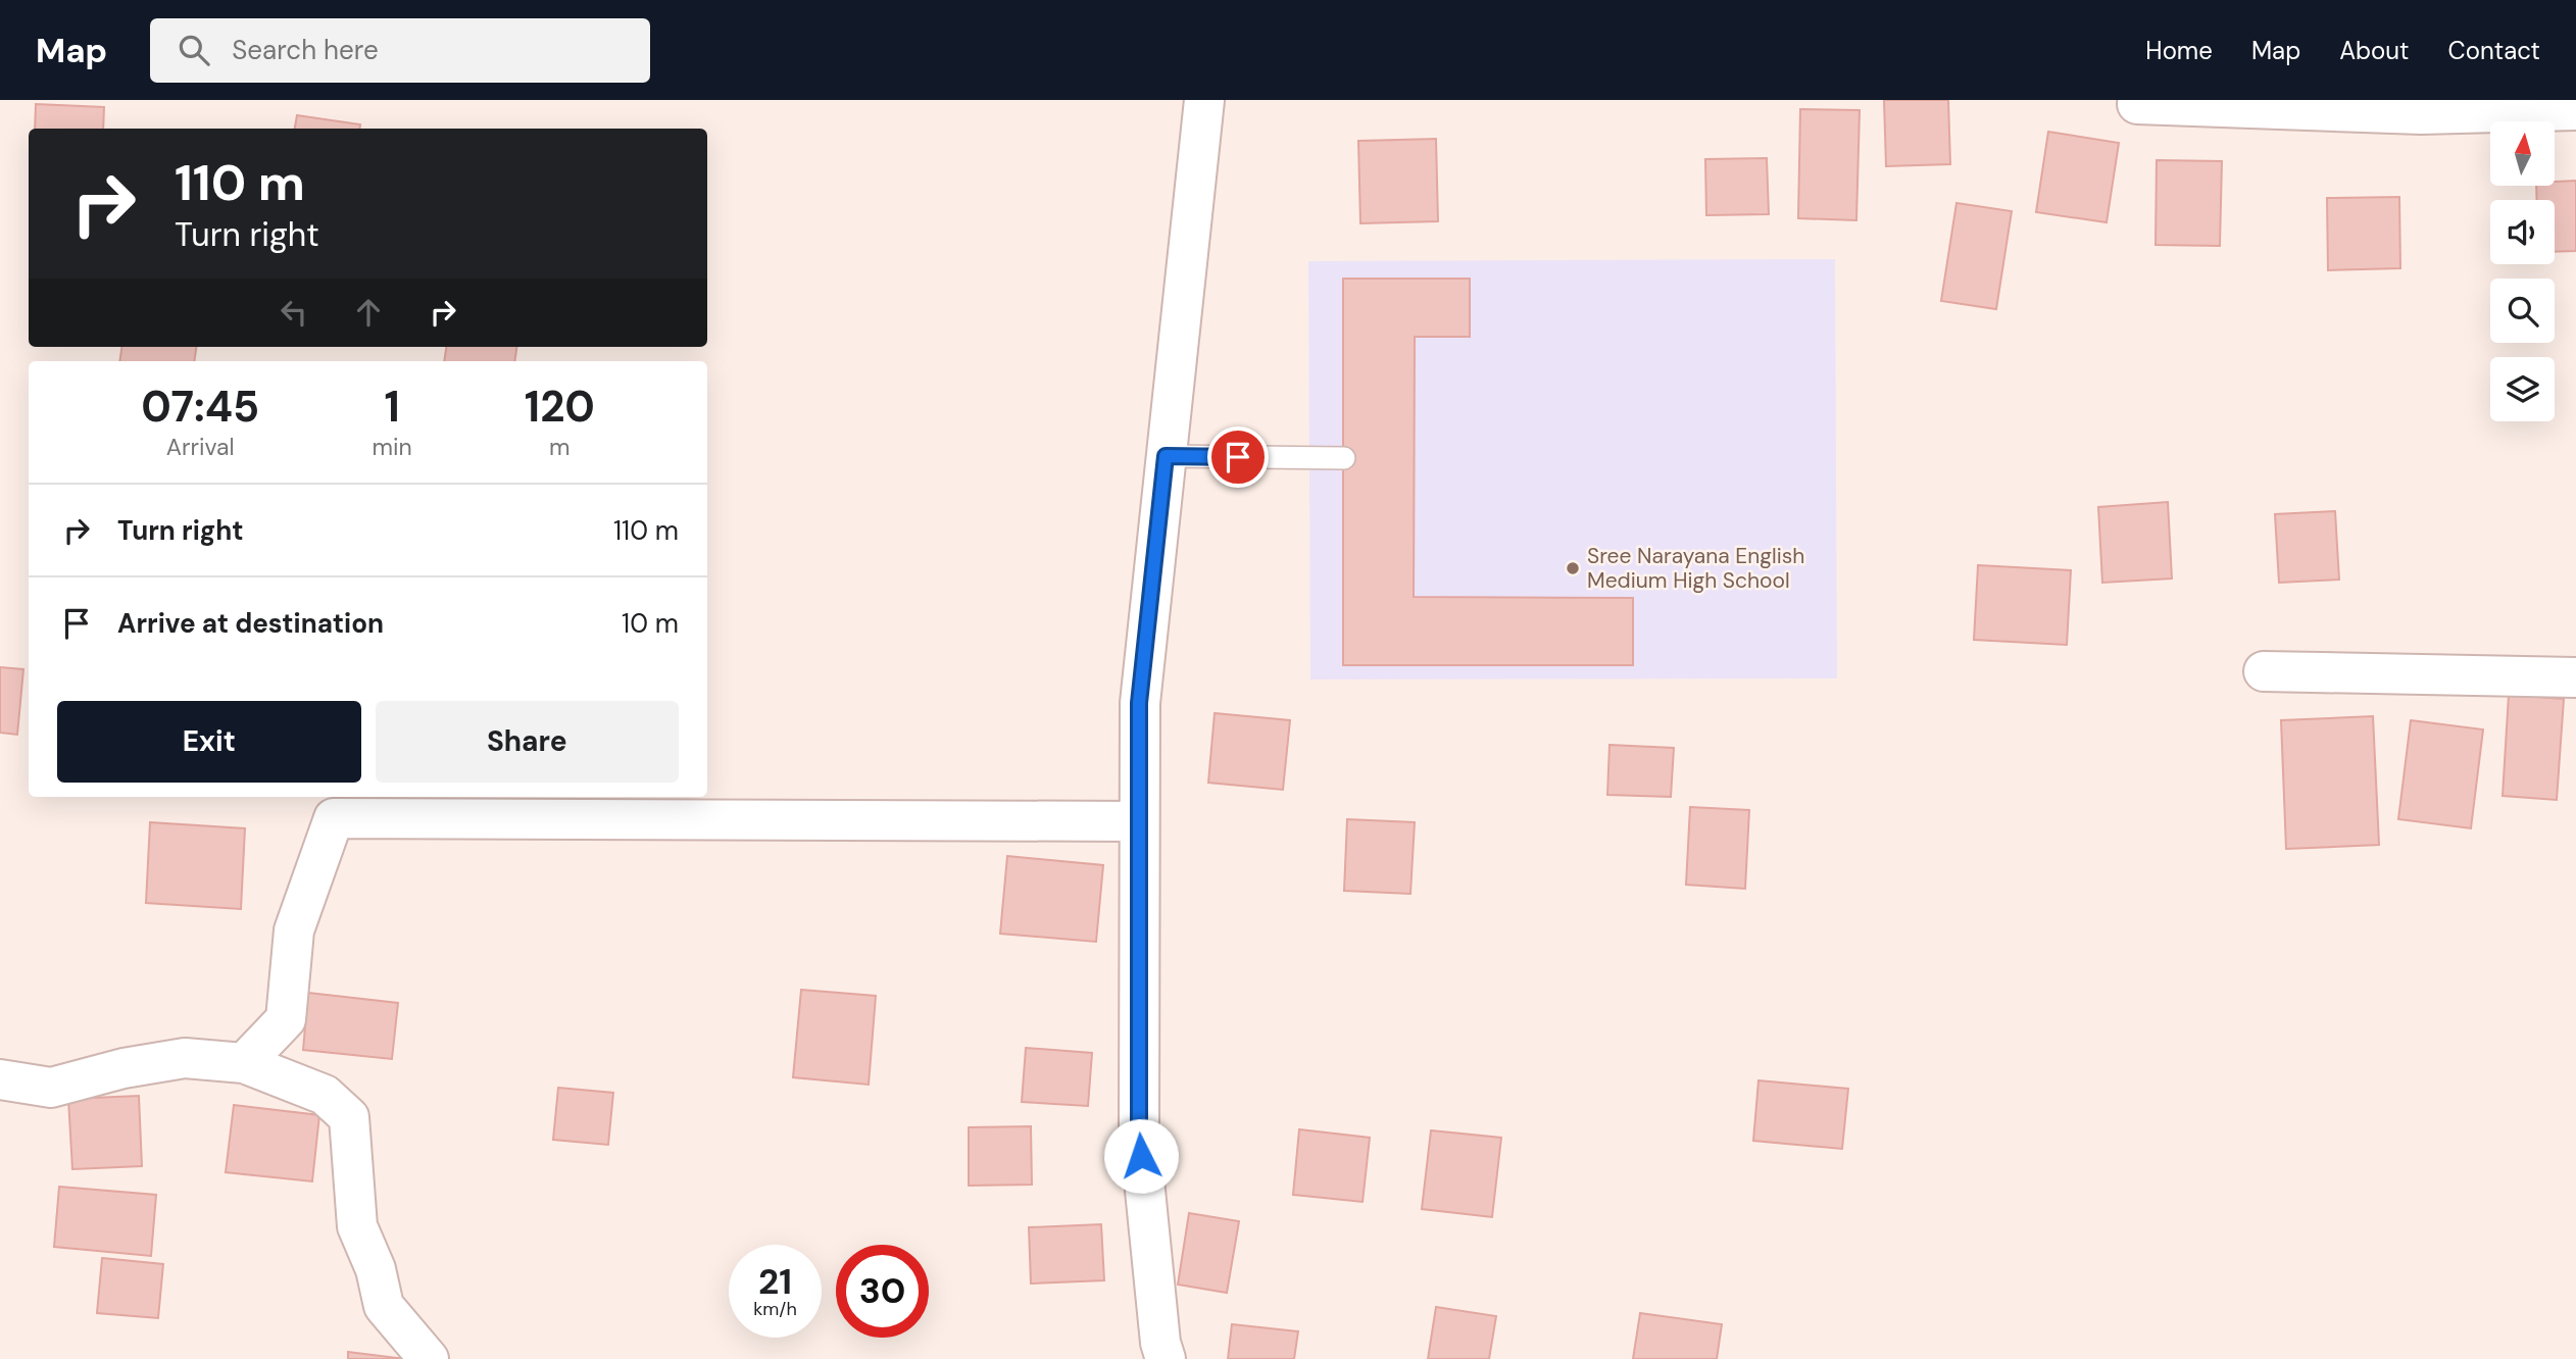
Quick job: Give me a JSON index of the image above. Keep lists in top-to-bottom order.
{
  "places": ["Sree Narayana English Medium High School"],
  "north": "top",
  "page": {
    "header": "Map",
    "search": "Search here",
    "nav": [
      "Home",
      "Map",
      "About",
      "Contact"
    ],
    "turn": ["110 m", "Turn right"],
    "eta": [
      "07:45",
      "Arrival",
      "1",
      "min",
      "120",
      "m"
    ],
    "list": [
      {
        "name": "Turn right",
        "value": "110 m"
      },
      {
        "name": "Arrive at destination",
        "value": "10 m"
      }
    ],
    "buttons": ["Exit", "Share"],
    "speed": "21 km/h",
    "limit": "30"
  }
}
